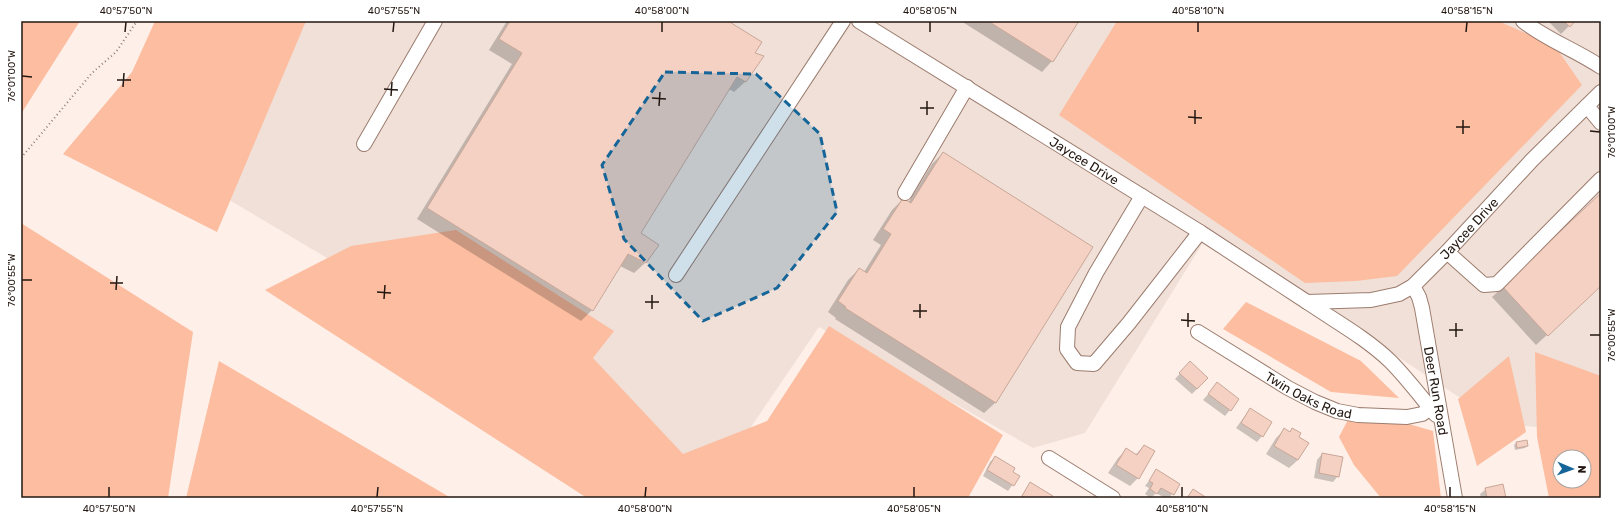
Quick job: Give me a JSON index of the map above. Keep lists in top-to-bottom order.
{
  "streets": {
    "street": ["Jaycee Drive", "Deer Run Road", "Twin Oaks Road"]
  },
  "crossings": [
    ["Jaycee Drive", "Deer Run Road"],
    ["Jaycee Drive", "Twin Oaks Road"]
  ],
  "north": "right",
  "coordinates": [
    "40°57'50\"N",
    "40°57'55\"N",
    "40°58'00\"N",
    "40°58'05\"N",
    "40°58'10\"N",
    "40°58'15\"N",
    "76°01'00\"W",
    "76°00'55\"W"
  ]
}
